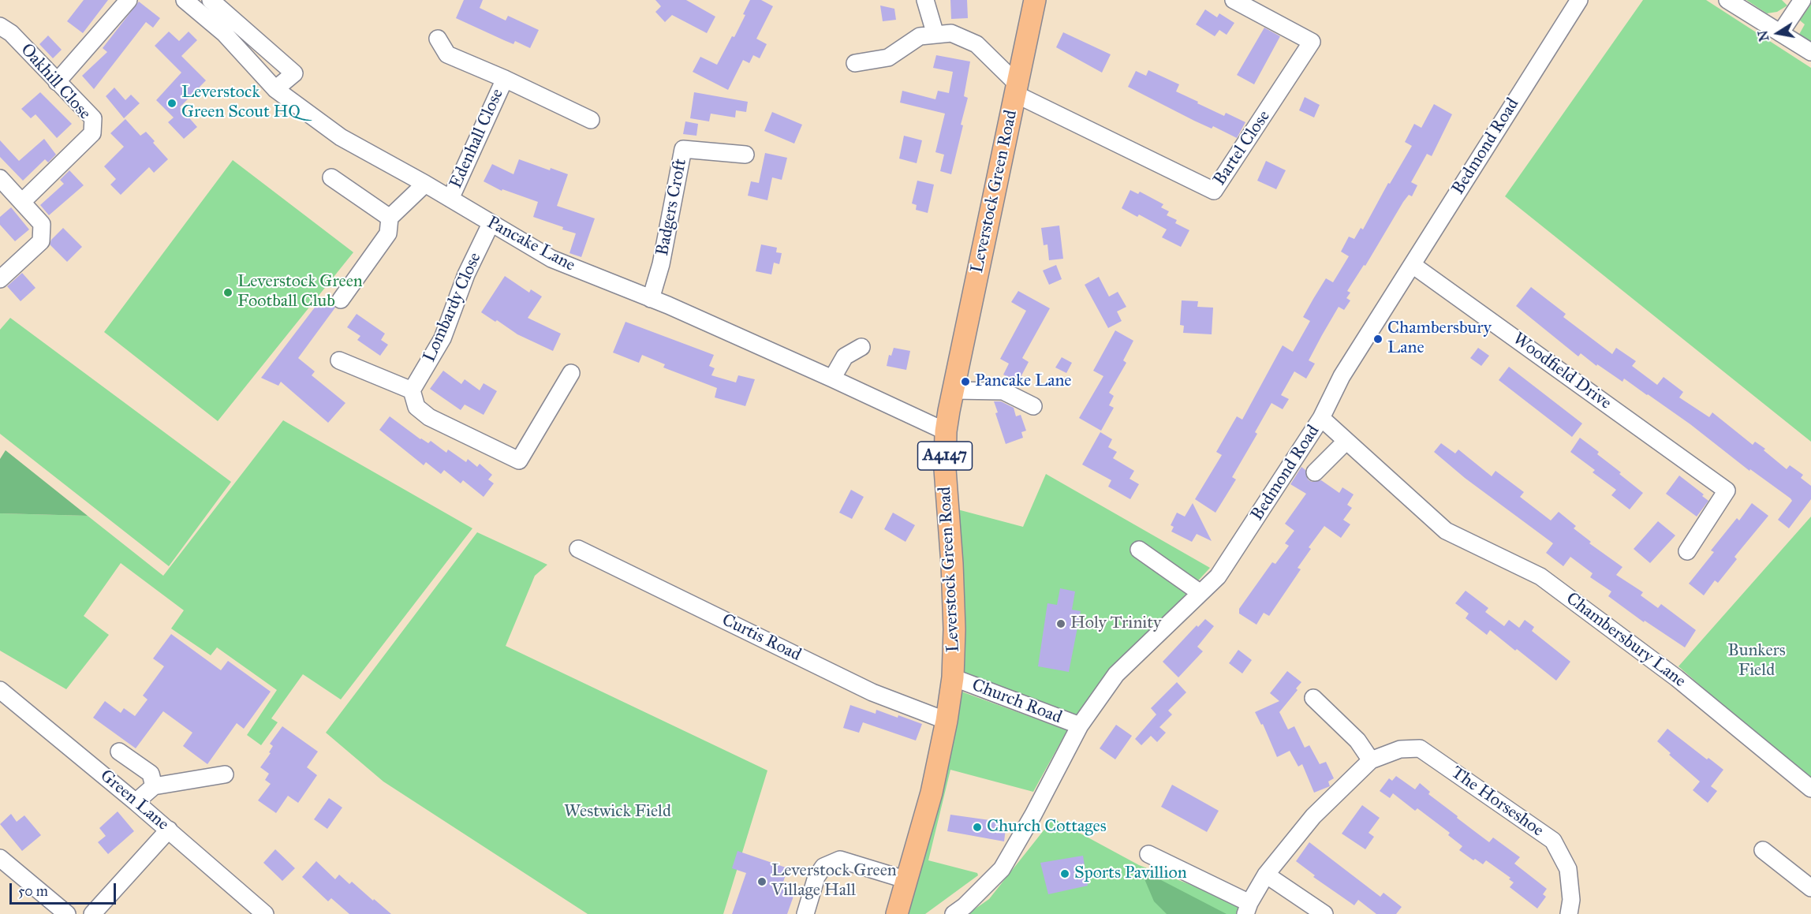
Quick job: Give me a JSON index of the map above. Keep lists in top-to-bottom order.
{
  "streets": {
    "main road": ["Leverstock Green Road", "A4147"],
    "street": [
      "Oakhill Close",
      "Edenhall Close",
      "Bedmond Road",
      "Bartel Close",
      "Badgers Croft",
      "Pancake Lane",
      "Lombardy Close",
      "Woodfield Drive",
      "Curtis Road",
      "Chambersbury Lane",
      "Church Road",
      "Green Lane",
      "The Horseshoe"
    ]
  },
  "crossings": [
    ["Edenhall Close", "Pancake Lane"],
    ["Bedmond Road", "Woodfield Drive"],
    ["Bedmond Road", "Chambersbury Lane"],
    ["Bedmond Road", "Church Road"],
    ["Bartel Close", "Leverstock Green Road"],
    ["Leverstock Green Road", "Pancake Lane"],
    ["Leverstock Green Road", "Curtis Road"],
    ["Leverstock Green Road", "Church Road"],
    ["Badgers Croft", "Pancake Lane"],
    ["Pancake Lane", "Lombardy Close"]
  ],
  "parks": ["Bunkers Field", "Westwick Field"],
  "places": [
    "Leverstock Green Scout HQ",
    "Leverstock Green Football Club",
    "Chambersbury Lane",
    "Pancake Lane",
    "Holy Trinity",
    "Church Cottages",
    "Sports Pavillion",
    "Leverstock Green Village Hall"
  ],
  "scale_bar": "50 m",
  "north": "left"
}
